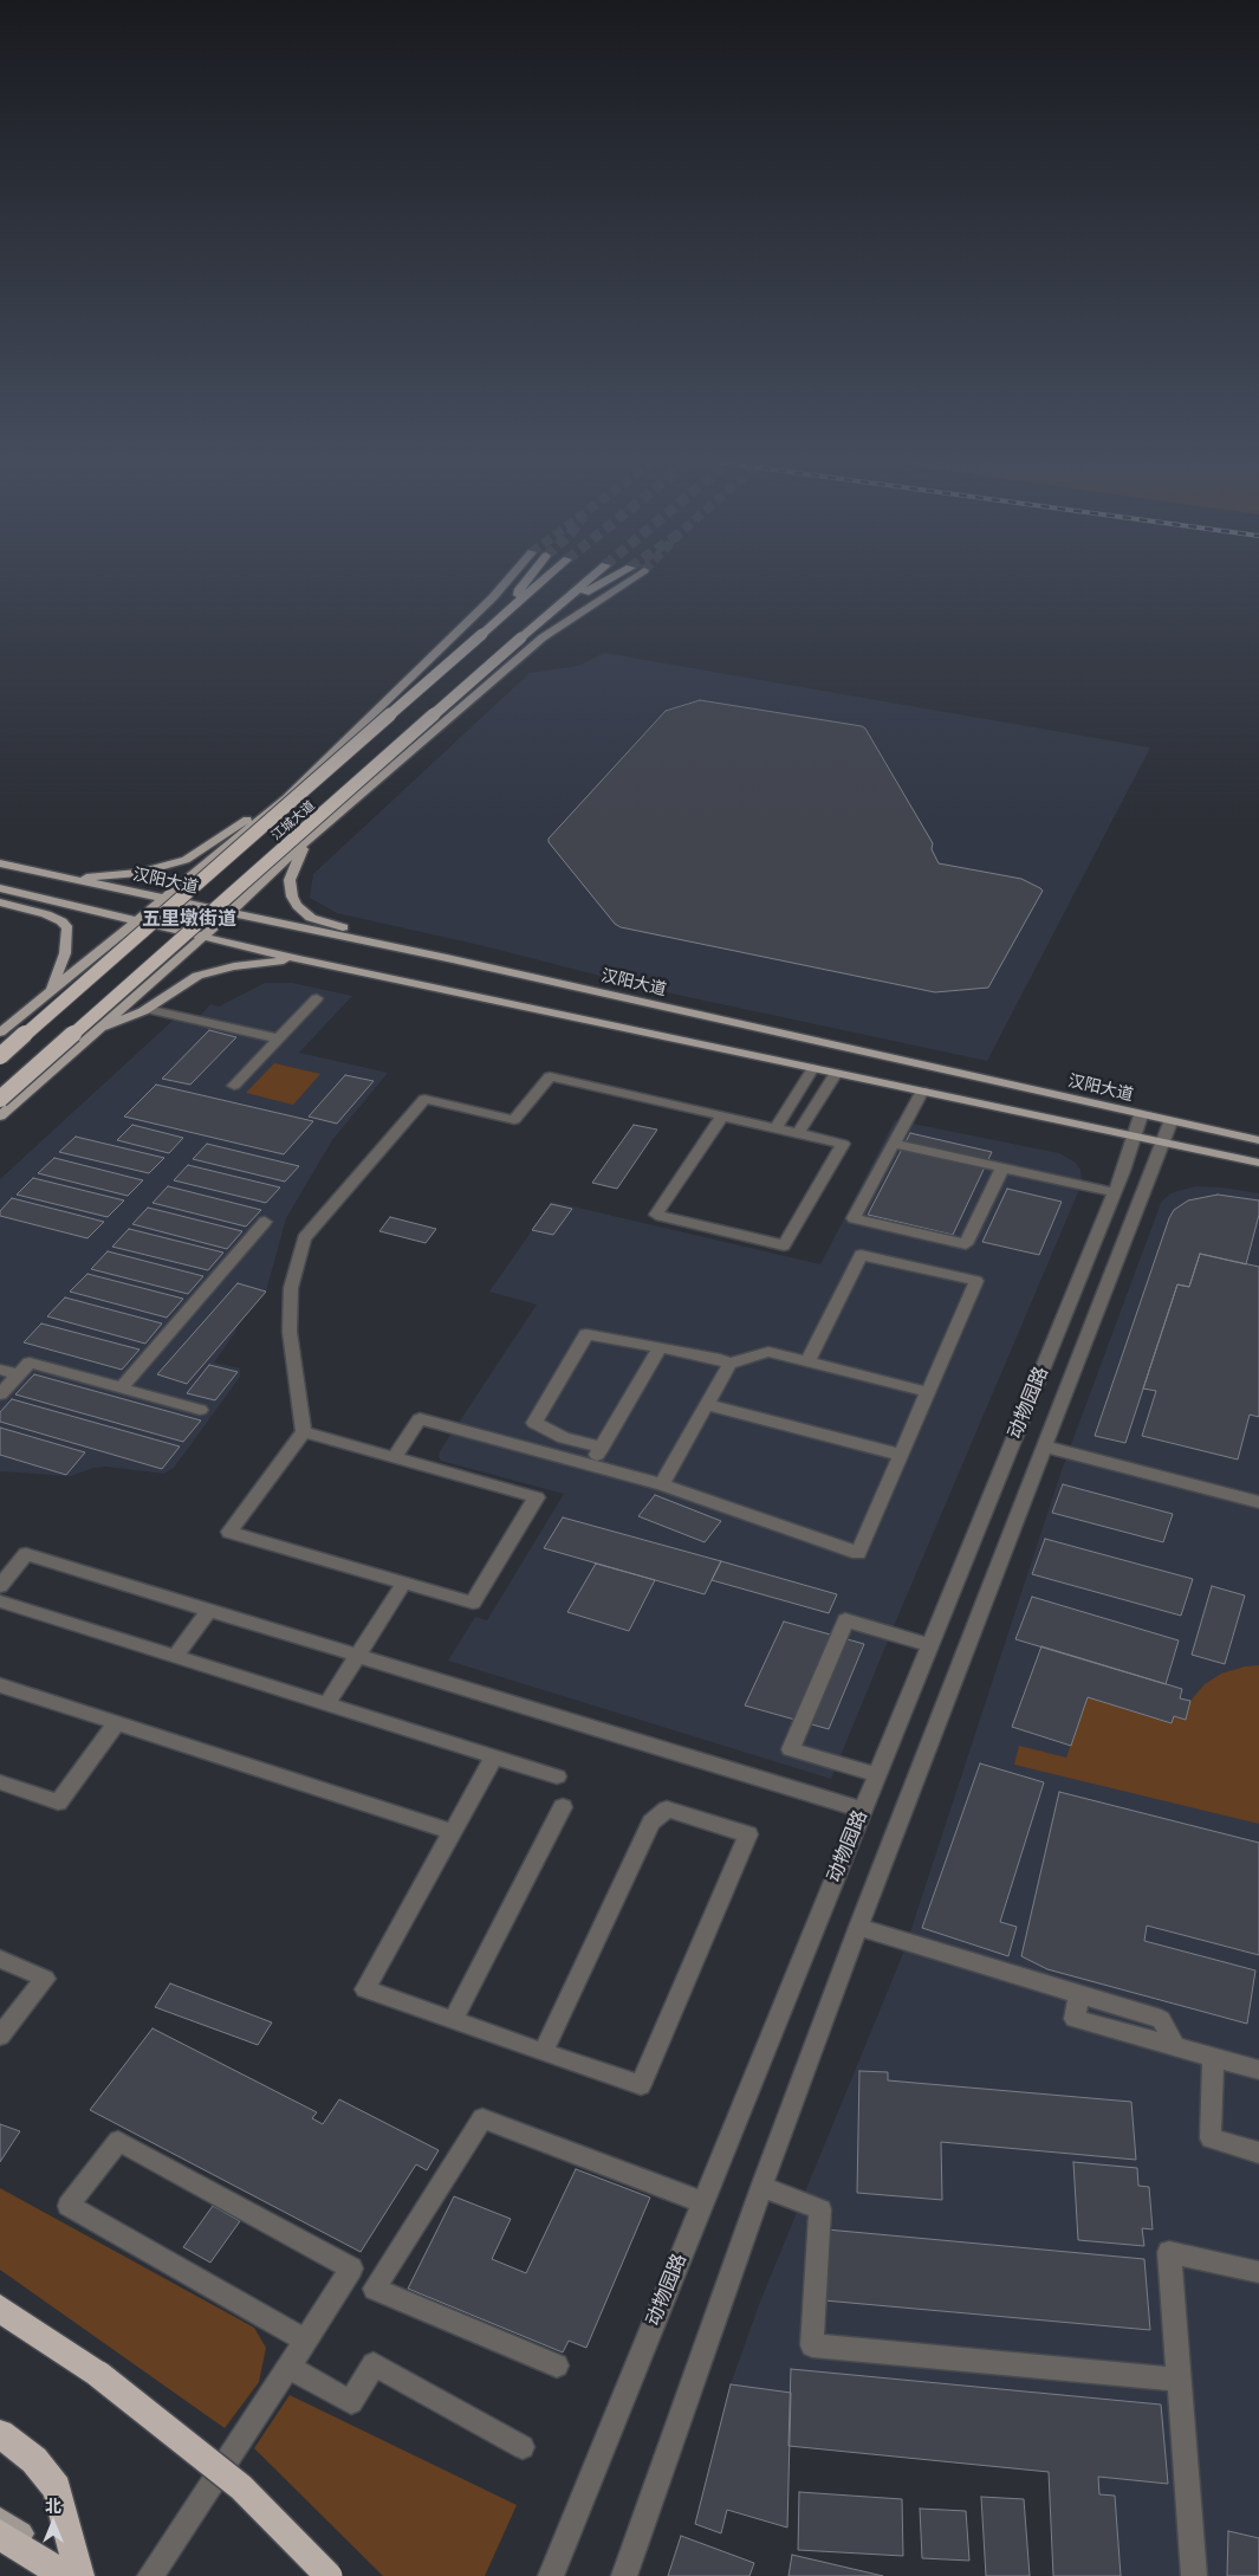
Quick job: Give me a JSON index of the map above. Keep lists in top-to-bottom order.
{
  "streets": {
    "highway": ["江城大道"],
    "main road": ["汉阳大道"],
    "street": ["动物园路"]
  },
  "crossings": [
    ["江城大道", "汉阳大道"],
    ["汉阳大道", "动物园路"]
  ],
  "districts": ["五里墩街道"],
  "north": "top"
}
